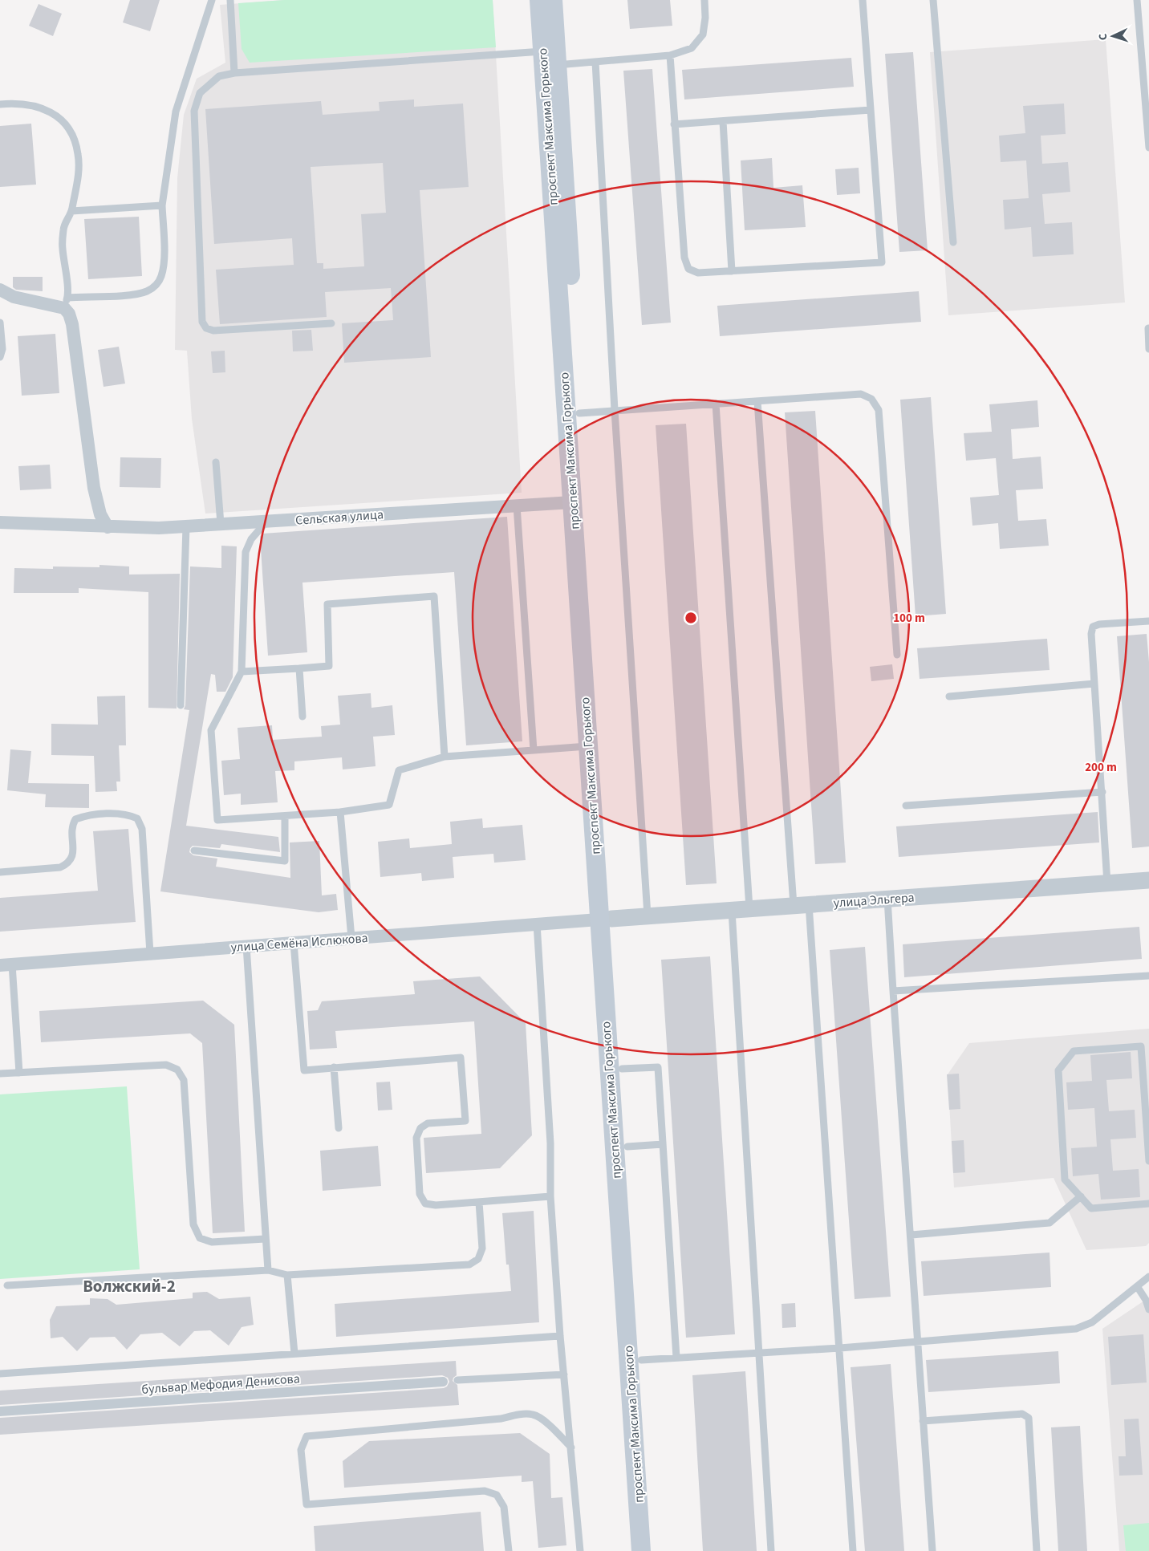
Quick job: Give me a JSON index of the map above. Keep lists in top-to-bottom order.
{
  "streets": {
    "main road": ["проспект Максима Горького"],
    "street": [
      "Сельская улица",
      "улица Эльгера",
      "улица Семёна Ислюкова",
      "бульвар Мефодия Денисова"
    ]
  },
  "crossings": [
    ["проспект Максима Горького", "Сельская улица"],
    ["проспект Максима Горького", "улица Эльгера"],
    ["проспект Максима Горького", "улица Семёна Ислюкова"],
    ["улица Эльгера", "улица Семёна Ислюкова"]
  ],
  "districts": ["Волжский-2"],
  "north": "left",
  "rings": ["100 m", "200 m"]
}
